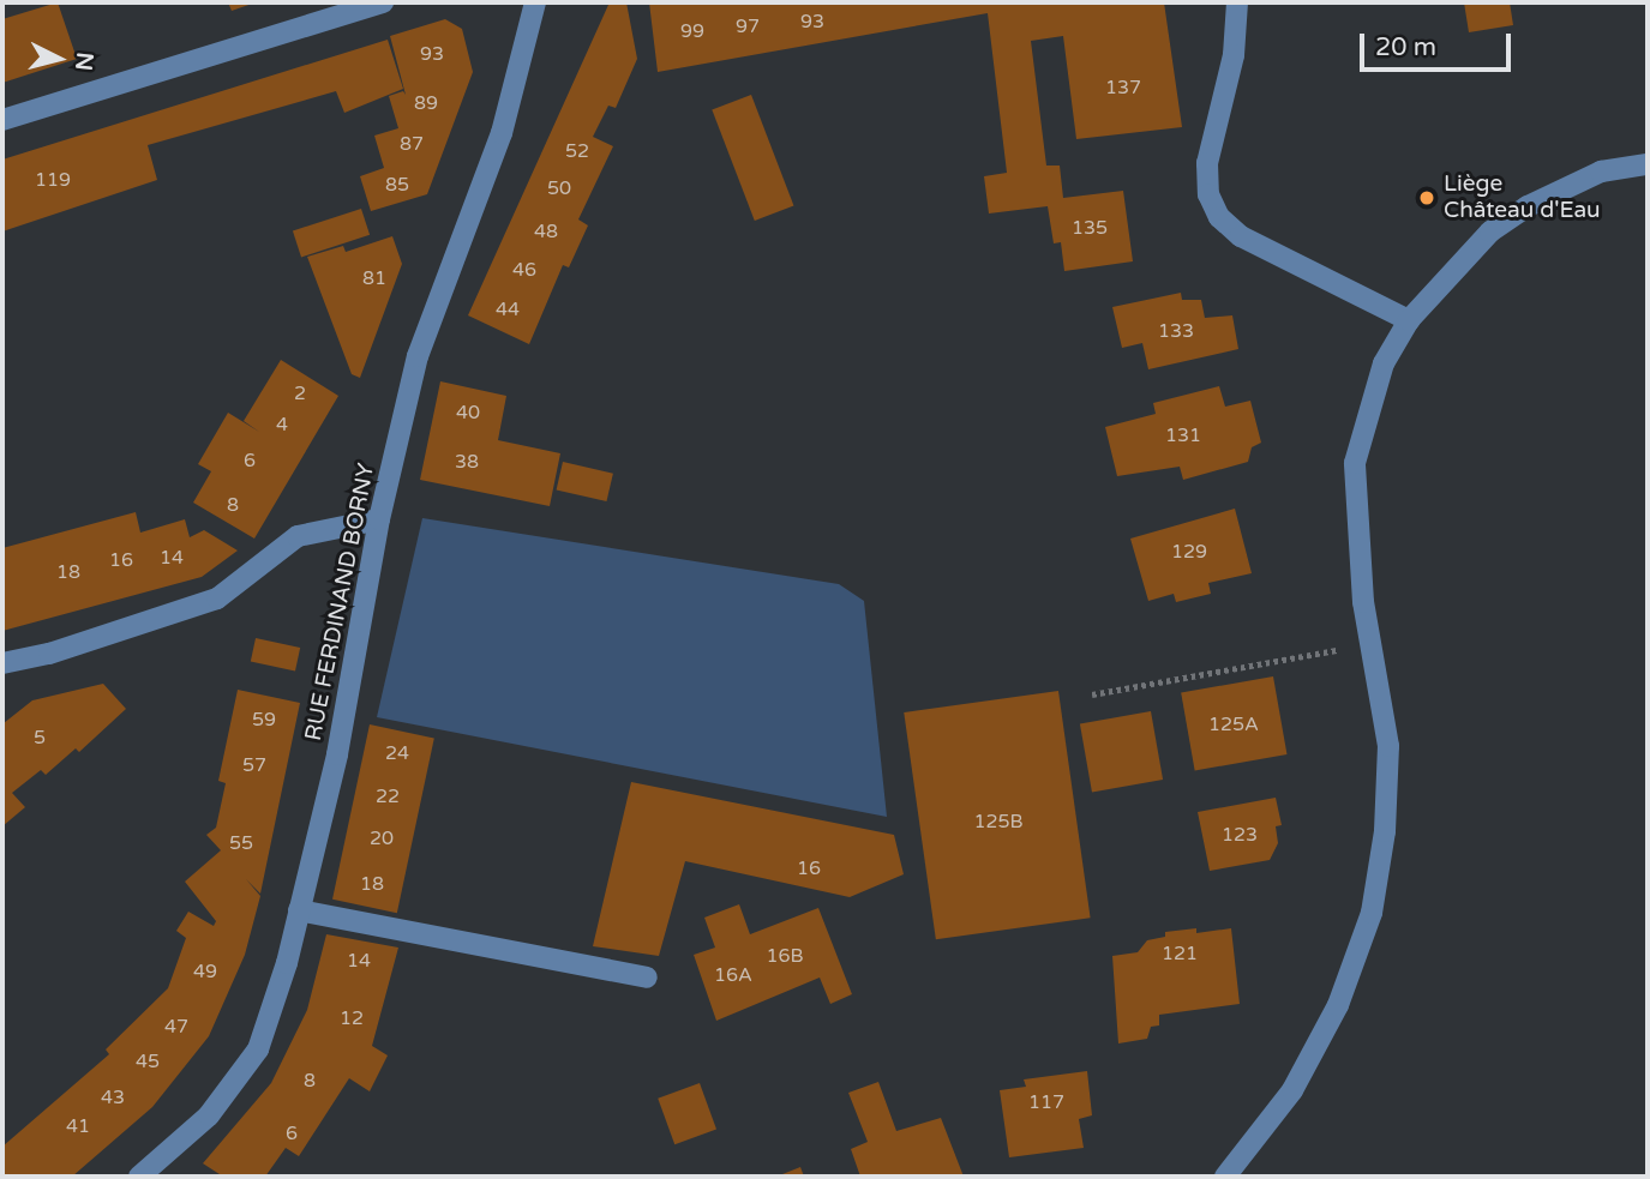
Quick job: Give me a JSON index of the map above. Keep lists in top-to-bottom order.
{
  "streets": {
    "street": ["RUE FERDINAND BORNY"]
  },
  "places": ["Liège Château d'Eau"],
  "house_numbers": [
    "93",
    "97",
    "99",
    "93",
    "137",
    "89",
    "87",
    "52",
    "119",
    "85",
    "50",
    "135",
    "48",
    "46",
    "81",
    "44",
    "133",
    "2",
    "40",
    "4",
    "131",
    "6",
    "38",
    "8",
    "129",
    "14",
    "16",
    "18",
    "59",
    "125A",
    "5",
    "24",
    "57",
    "22",
    "125B",
    "123",
    "20",
    "55",
    "16",
    "18",
    "121",
    "16B",
    "14",
    "49",
    "16A",
    "12",
    "47",
    "45",
    "8",
    "43",
    "117",
    "41",
    "6"
  ],
  "scale_bar": "20 m",
  "north": "right"
}
